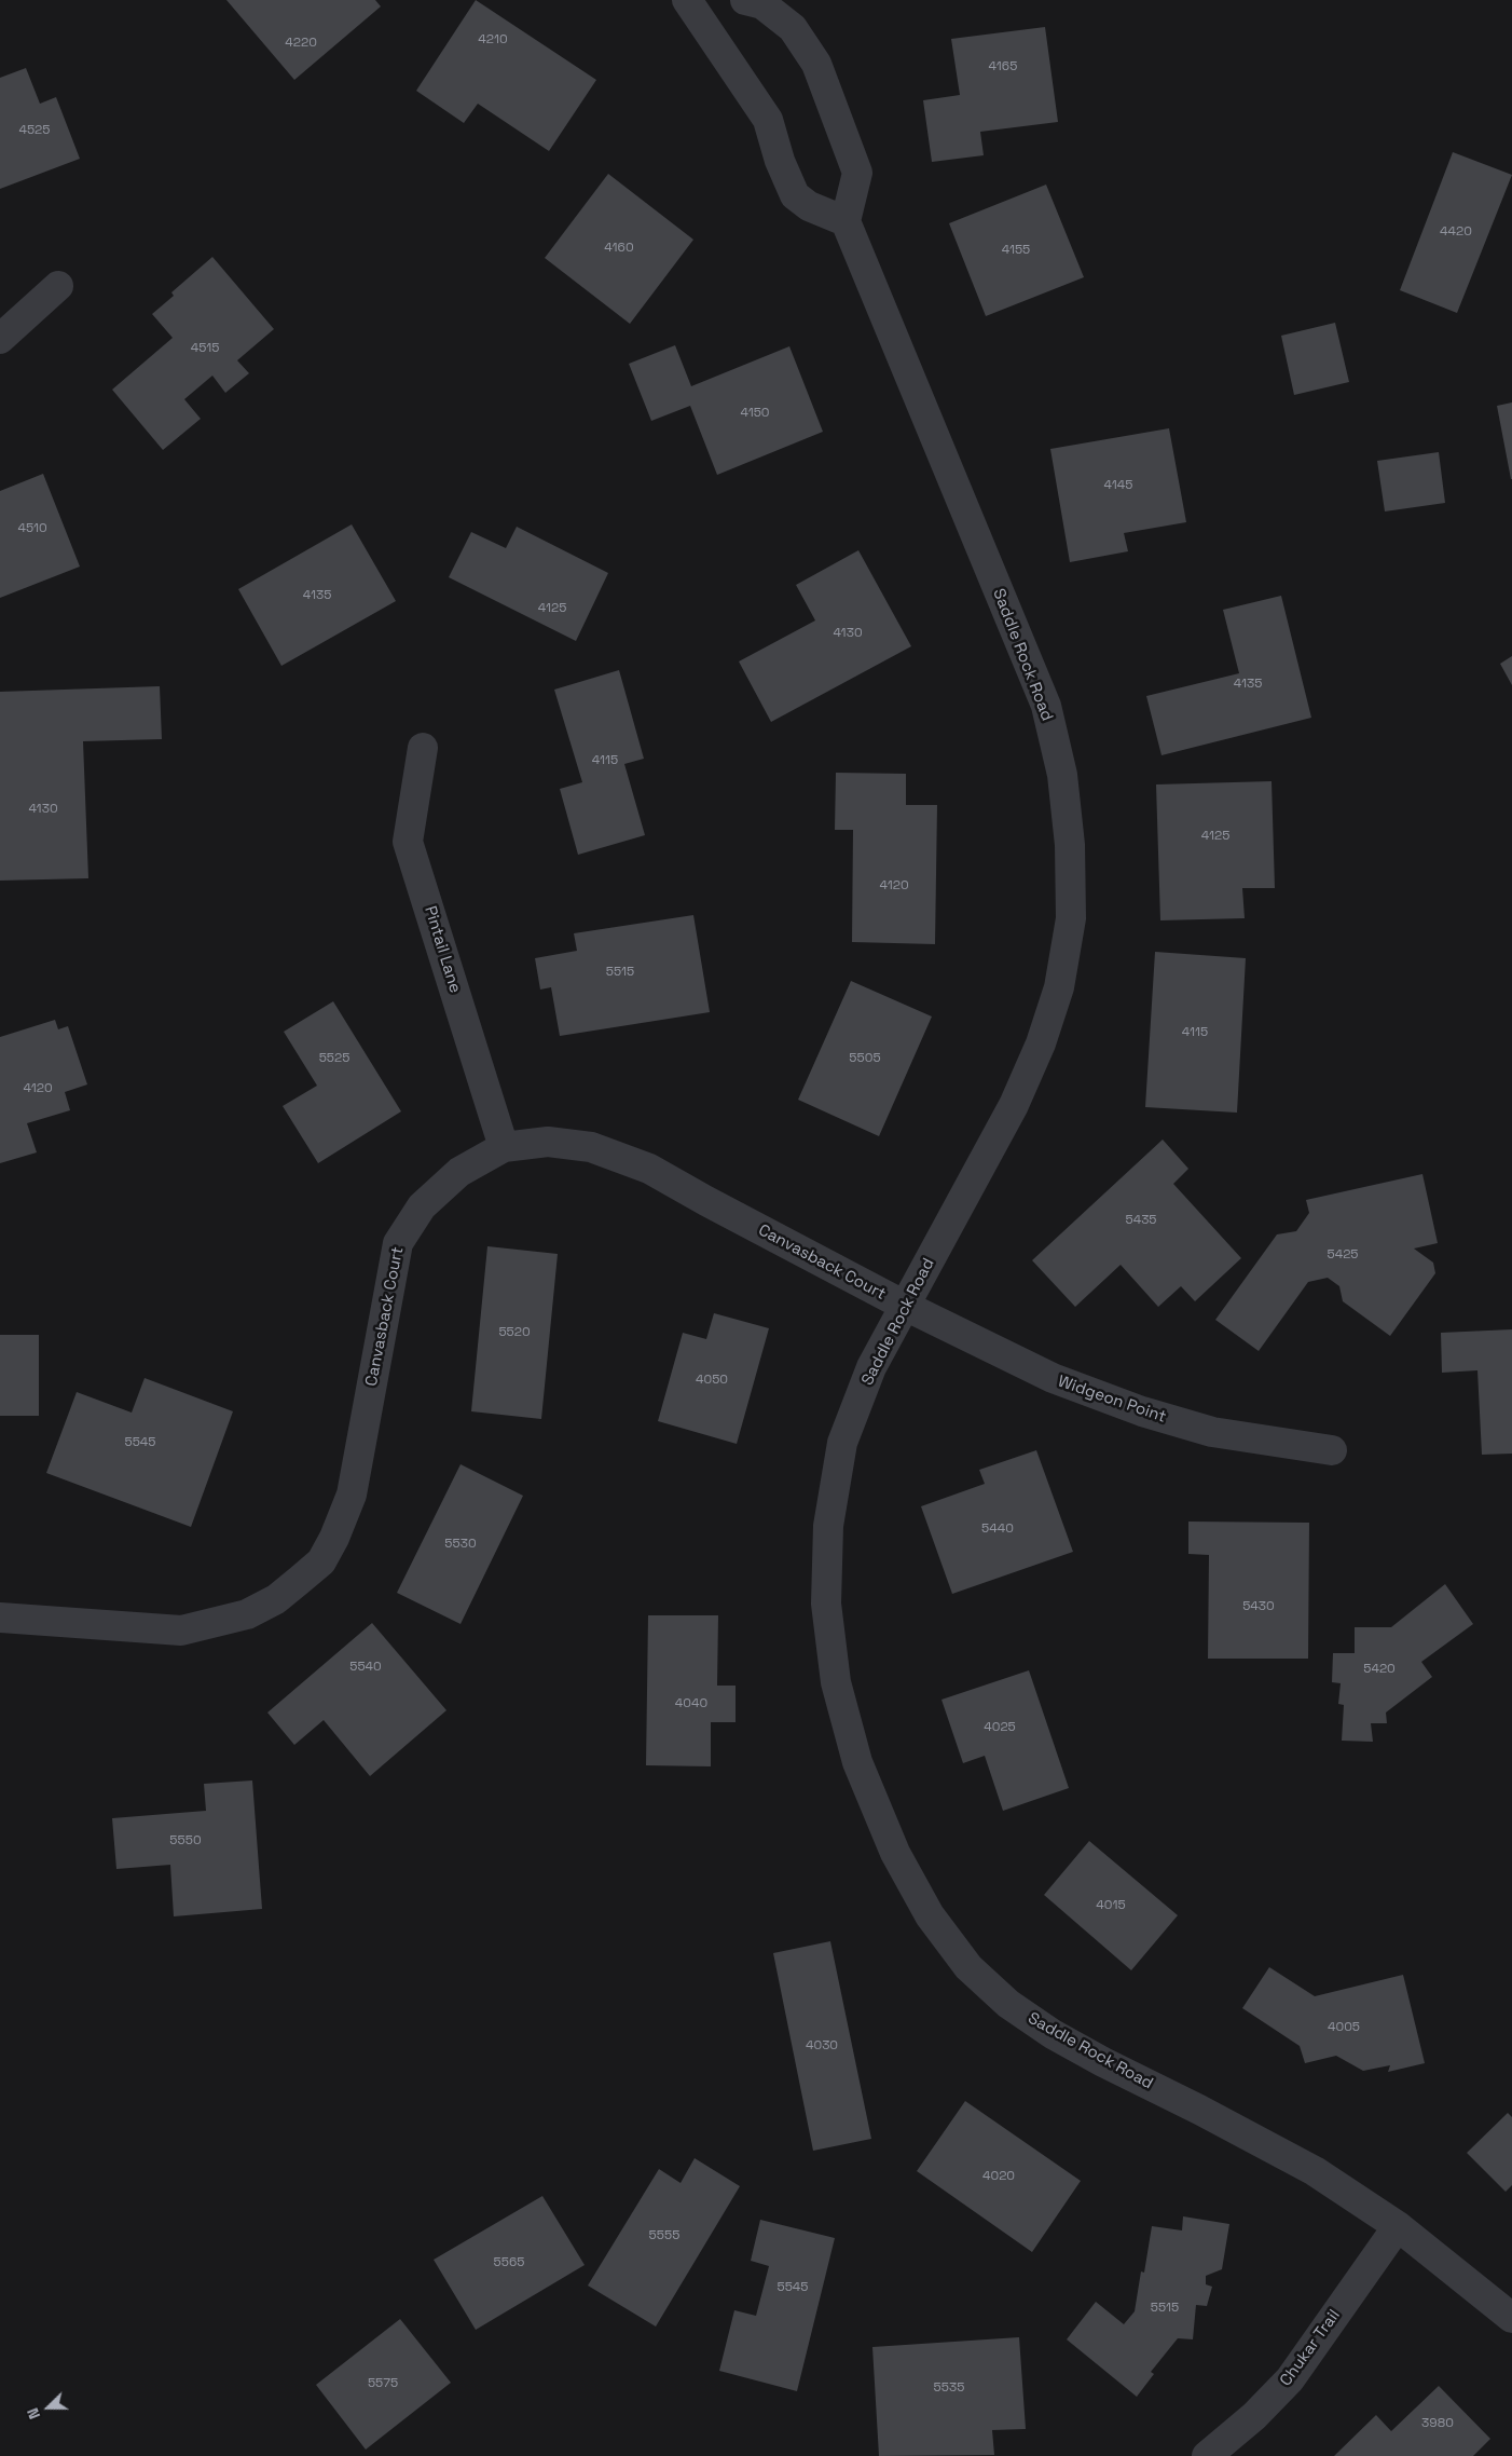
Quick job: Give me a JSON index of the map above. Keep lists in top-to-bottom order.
{
  "streets": {
    "street": [
      "Saddle Rock Road",
      "Pintail Lane",
      "Canvasback Court",
      "Widgeon Point",
      "Chukar Trail"
    ]
  },
  "crossings": [
    ["Saddle Rock Road", "Canvasback Court"],
    ["Saddle Rock Road", "Widgeon Point"],
    ["Saddle Rock Road", "Chukar Trail"],
    ["Pintail Lane", "Canvasback Court"],
    ["Canvasback Court", "Widgeon Point"]
  ],
  "house_numbers": [
    "4210",
    "4220",
    "4165",
    "4525",
    "4420",
    "4160",
    "4155",
    "4515",
    "4150",
    "4145",
    "4510",
    "4135",
    "4125",
    "4130",
    "4135",
    "4115",
    "4130",
    "4125",
    "4120",
    "5515",
    "4115",
    "5525",
    "5505",
    "4120",
    "5435",
    "5425",
    "5520",
    "4050",
    "5545",
    "5440",
    "5530",
    "5430",
    "5540",
    "5420",
    "4040",
    "4025",
    "5550",
    "4015",
    "4005",
    "4030",
    "4020",
    "5555",
    "5565",
    "5545",
    "5515",
    "5575",
    "5535",
    "3980"
  ],
  "north": "left"
}
